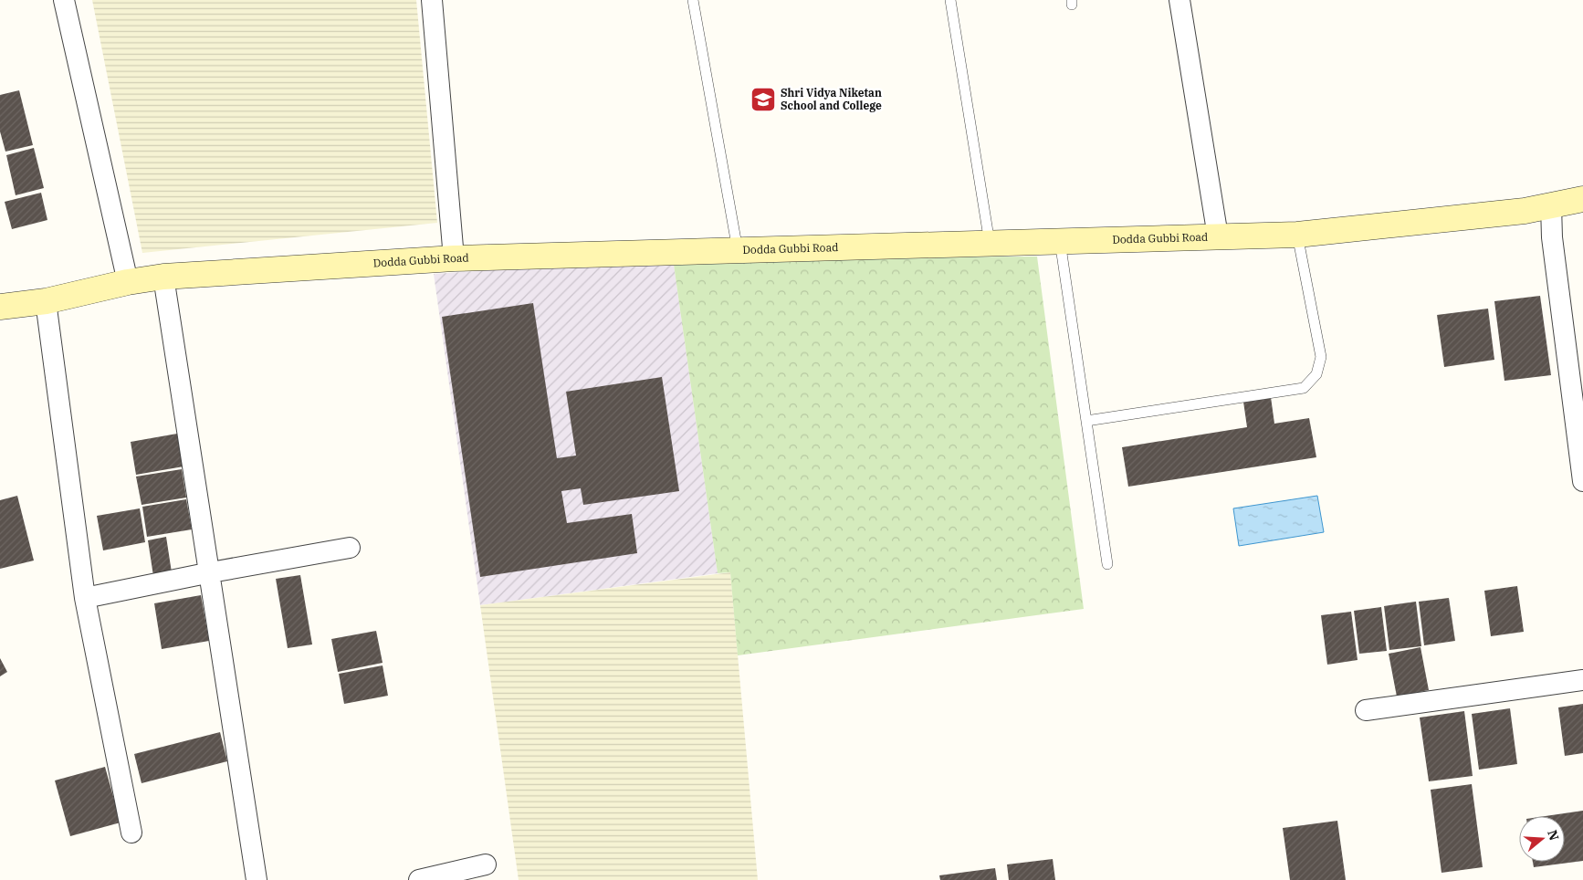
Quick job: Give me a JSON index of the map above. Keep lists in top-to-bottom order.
{
  "streets": {
    "main road": ["Dodda Gubbi Road"]
  },
  "places": {
    "school or university": ["Shri Vidya Niketan School and College"]
  },
  "north": "right"
}
